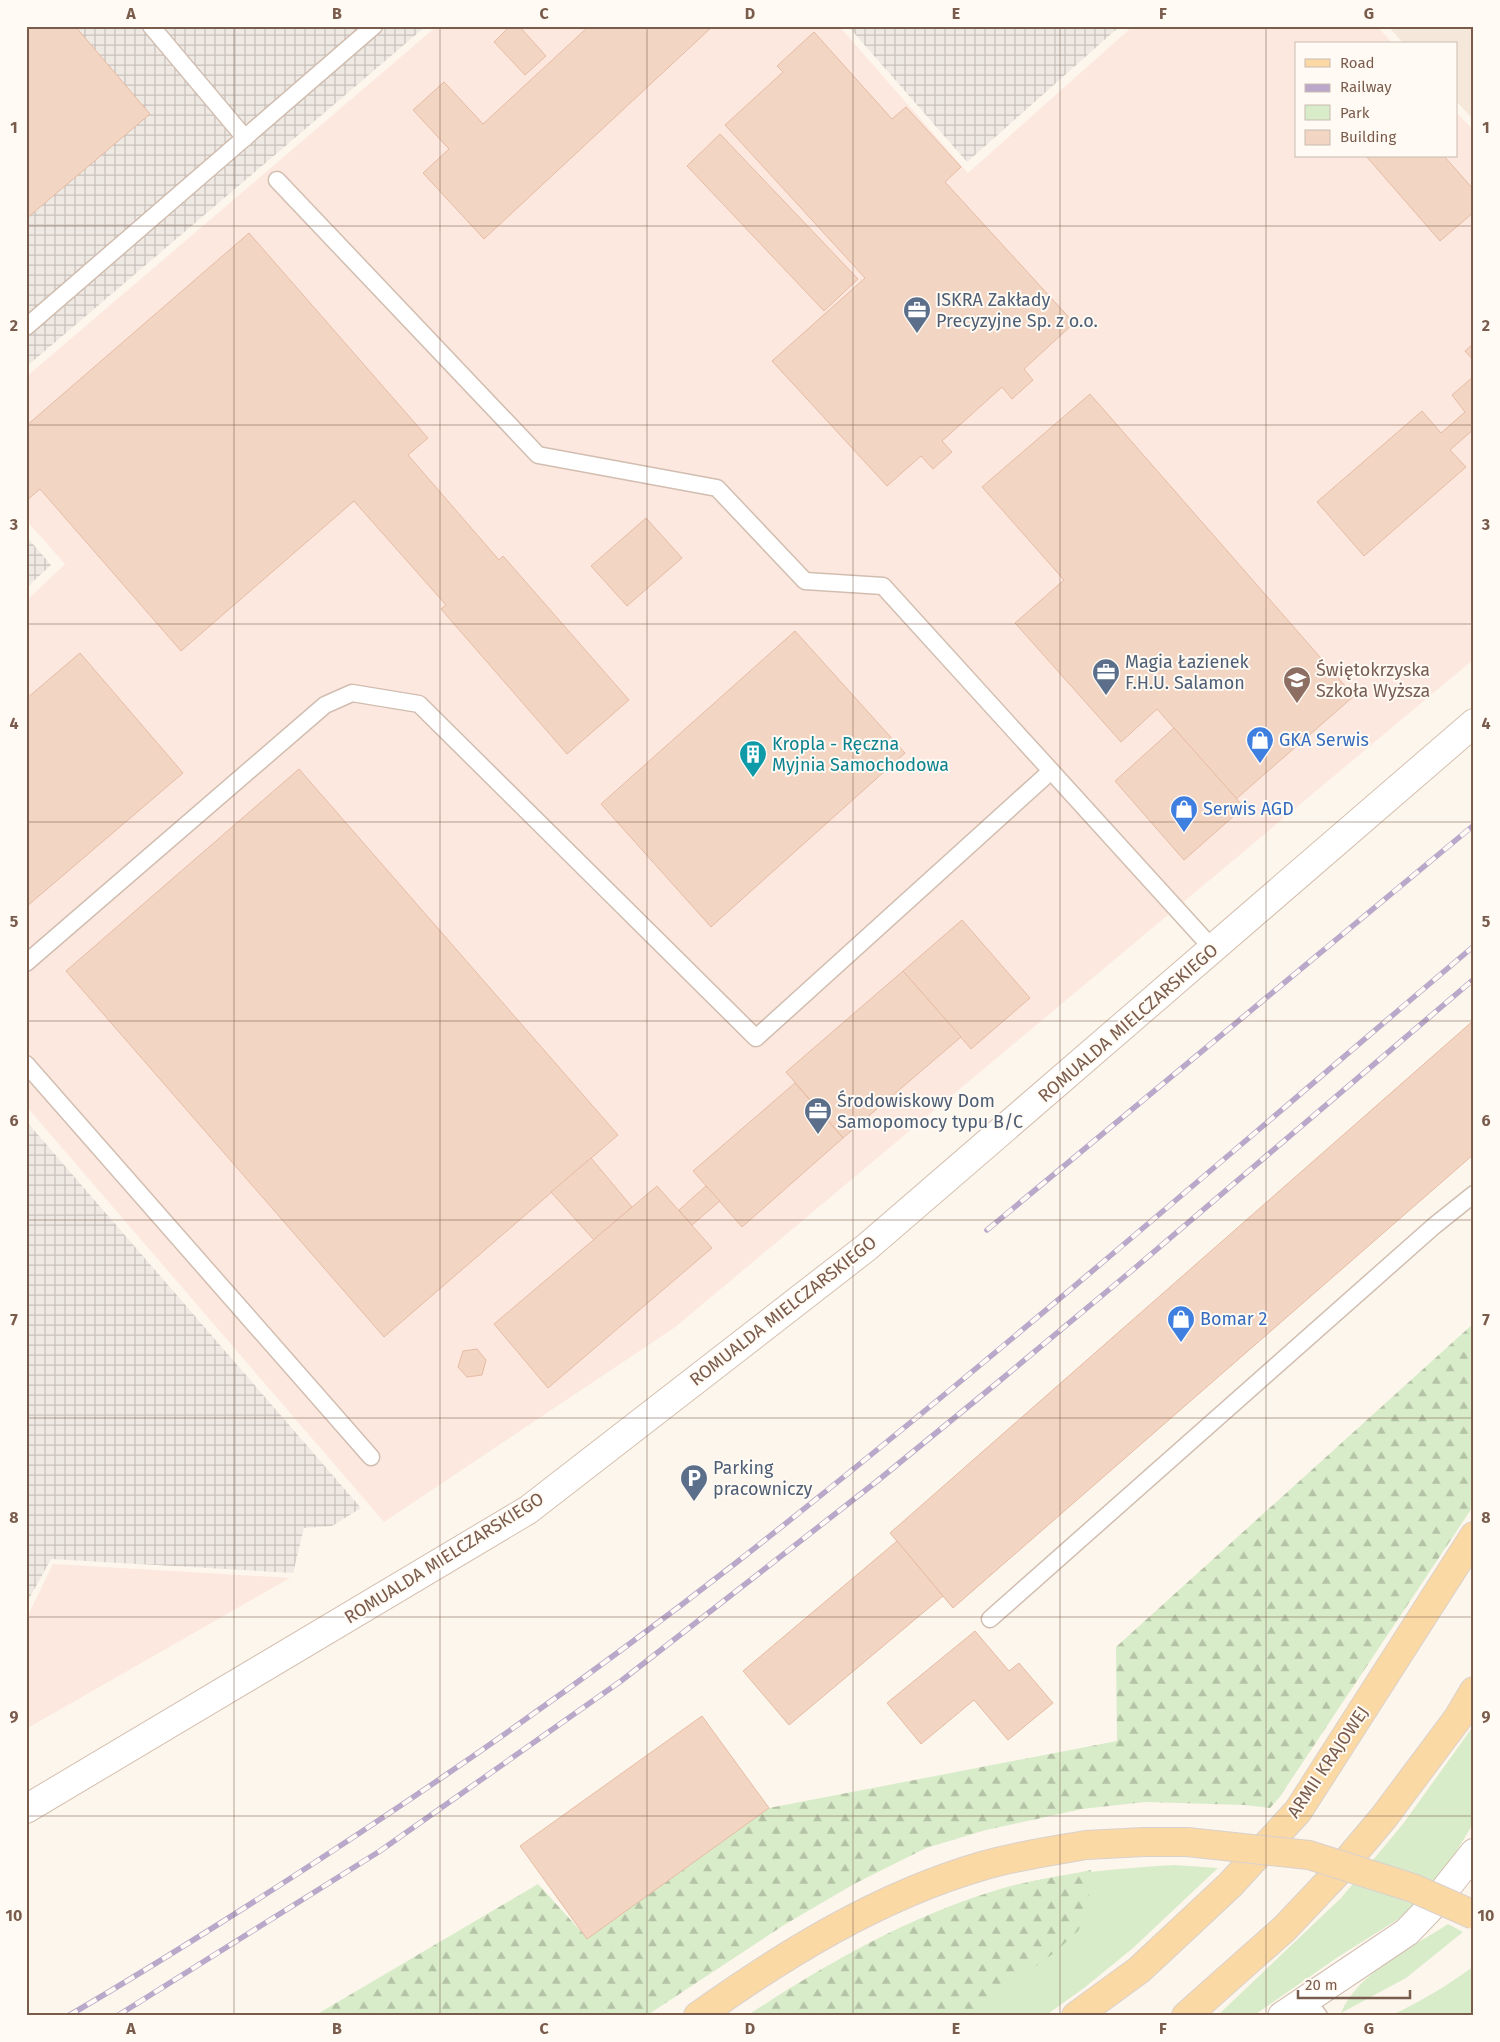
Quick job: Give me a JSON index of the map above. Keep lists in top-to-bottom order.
{
  "streets": {
    "main road": ["ARMII KRAJOWEJ"],
    "street": ["ROMUALDA MIELCZARSKIEGO"]
  },
  "places": {
    "office": ["ISKRA Zakłady Precyzyjne Sp. z o.o.", "Magia Łazienek F.H.U. Salamon", "Środowiskowy Dom Samopomocy typu B/C"],
    "school or university": ["Świętokrzyska Szkoła Wyższa"],
    "shop": ["GKA Serwis", "Serwis AGD", "Bomar 2"],
    "building": ["Kropla - Ręczna Myjnia Samochodowa"],
    "parking": ["Parking pracowniczy"]
  },
  "legend": [
    "Road",
    "Railway",
    "Park",
    "Building"
  ],
  "scale_bar": "20 m",
  "grid": {
    "columns": [
      "A",
      "B",
      "C",
      "D",
      "E",
      "F",
      "G"
    ],
    "rows": [
      "1",
      "2",
      "3",
      "4",
      "5",
      "6",
      "7",
      "8",
      "9",
      "10"
    ]
  }
}
